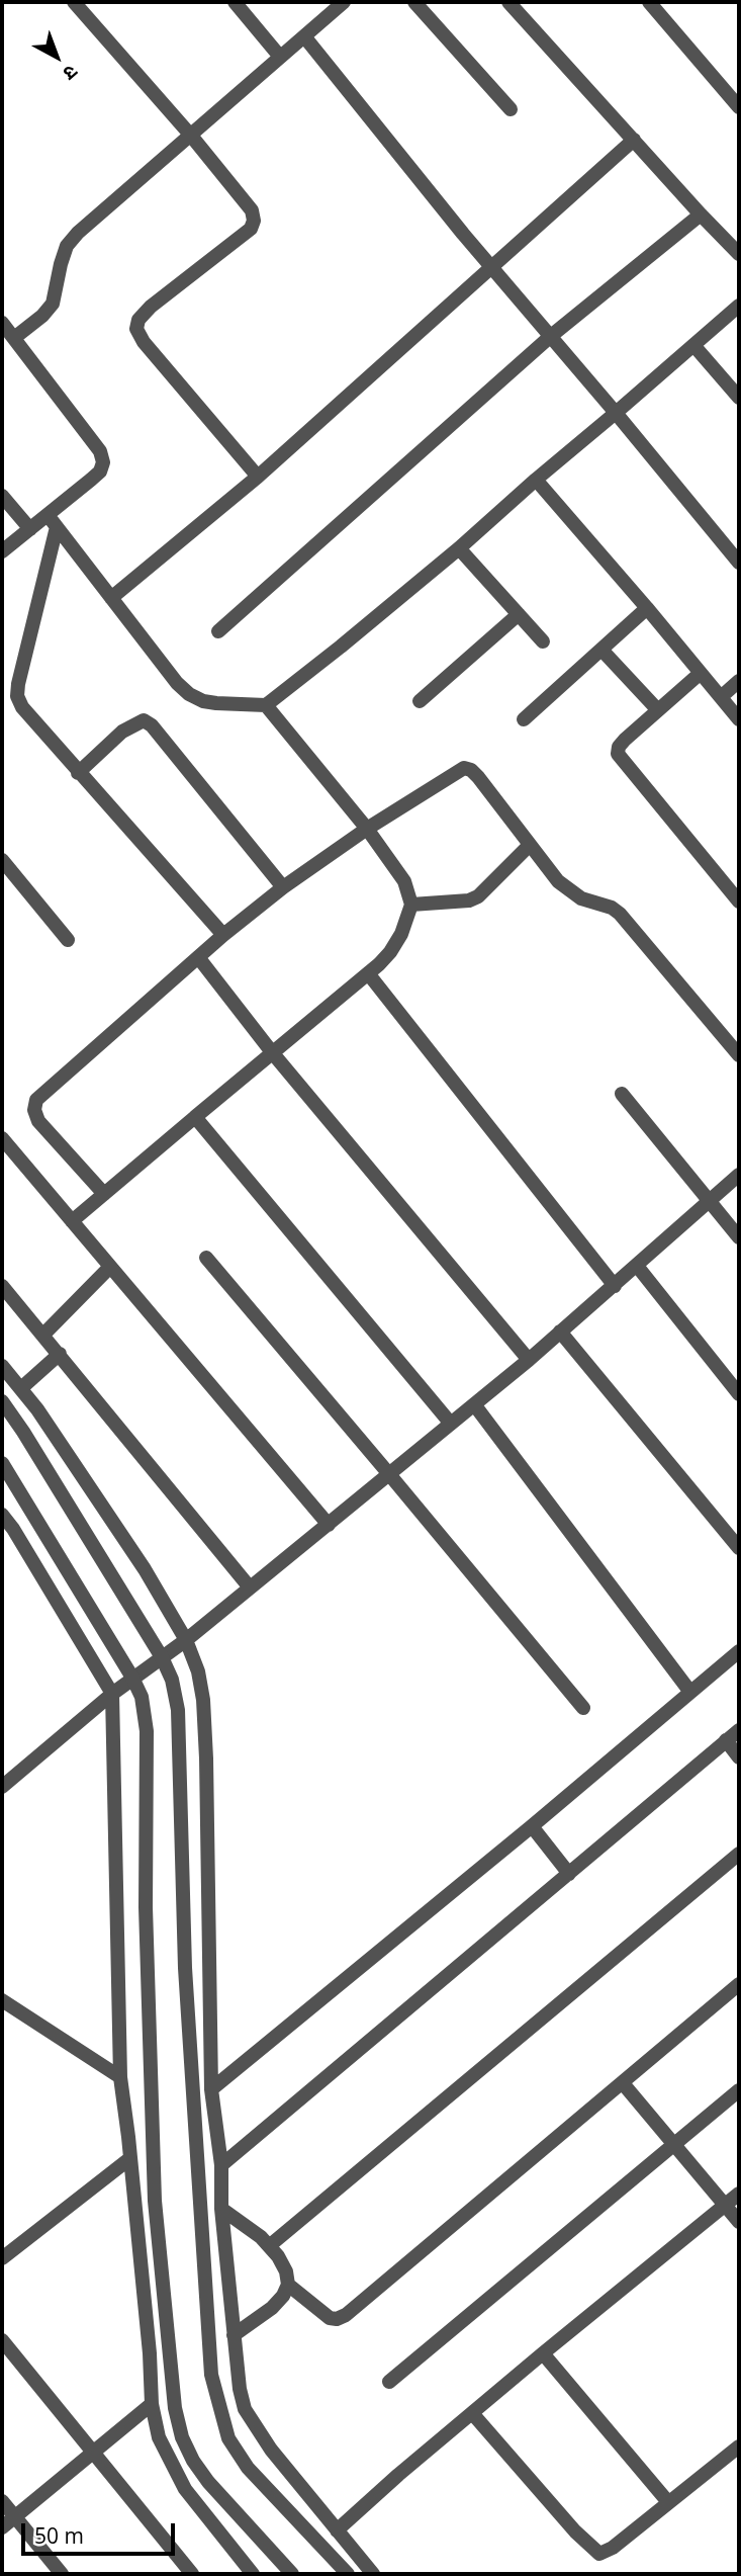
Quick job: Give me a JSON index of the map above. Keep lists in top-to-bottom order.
{
  "scale_bar": "50 m",
  "north": "bottom right"
}
